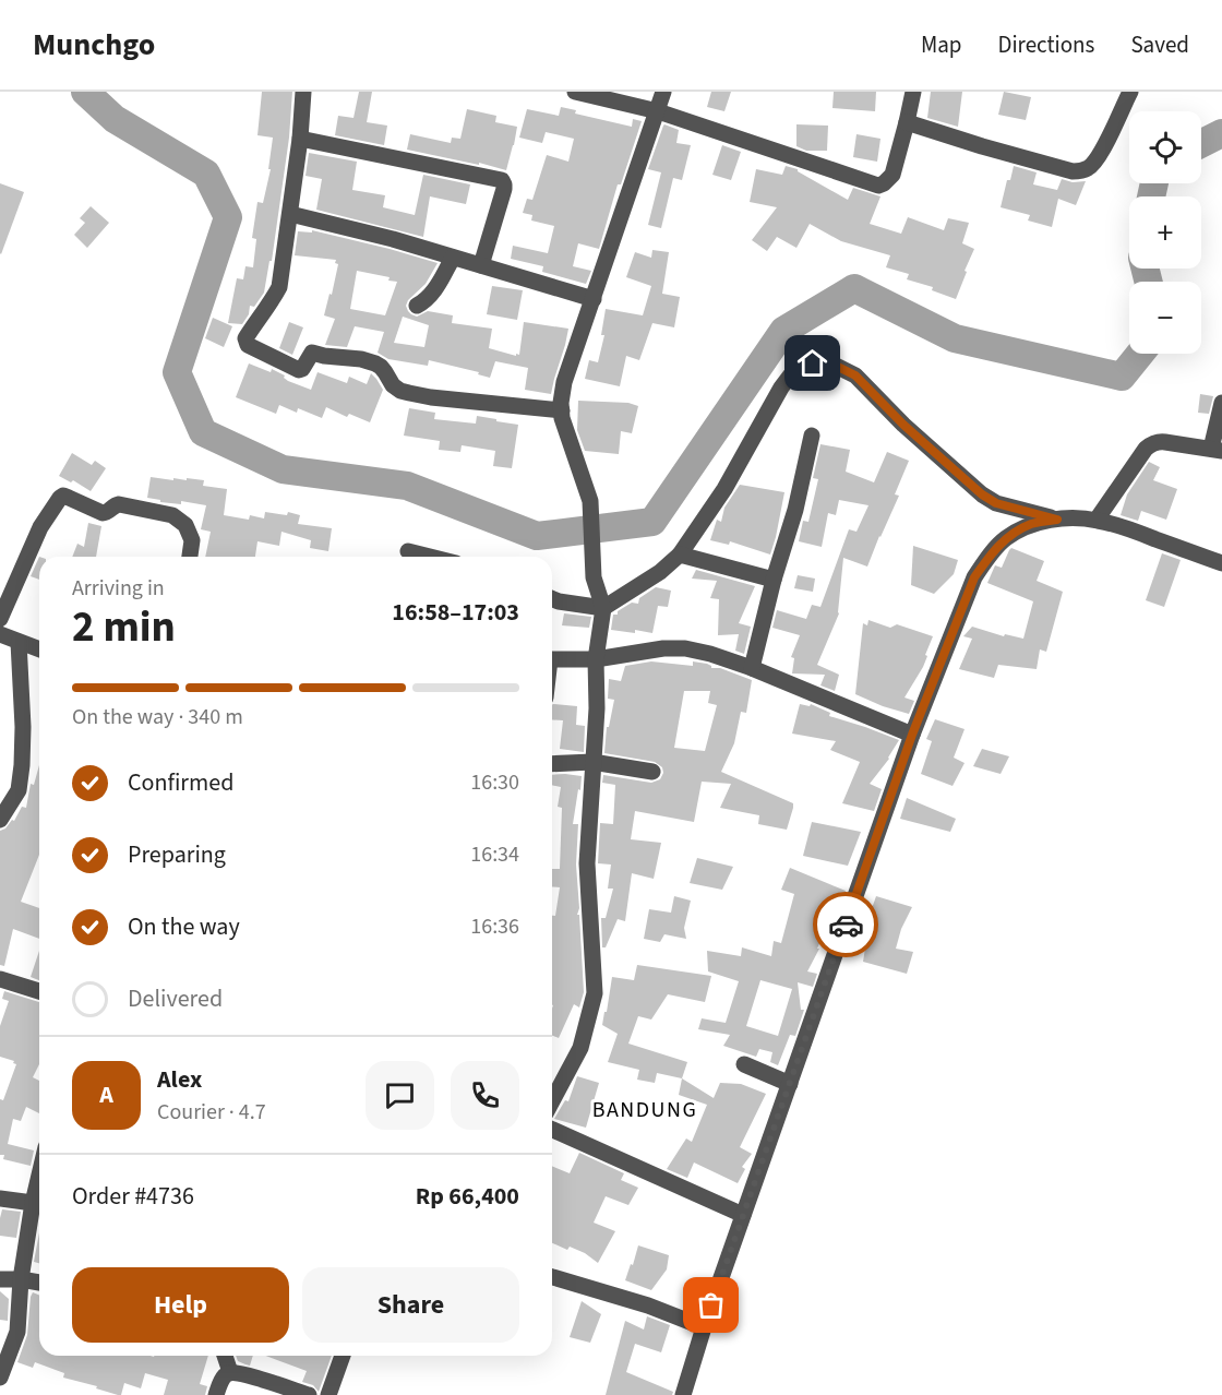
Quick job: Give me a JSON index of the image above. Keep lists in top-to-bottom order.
{
  "districts": ["BANDUNG"],
  "page": {
    "header": "Munchgo",
    "nav": ["Map", "Directions", "Saved"],
    "map_buttons": ["+", "−"],
    "heading": ["2 min", "Arriving in", "16:58–17:03"],
    "panel": [
      "Alex",
      "Courier · 4.7",
      "Order #4736",
      "Rp 66,400"
    ],
    "bar": "On the way · 340 m",
    "list": [
      ["Confirmed", "16:30"],
      ["Preparing", "16:34"],
      ["On the way", "16:36"],
      "Delivered"
    ],
    "round": "A",
    "buttons": ["Help", "Share"]
  }
}
